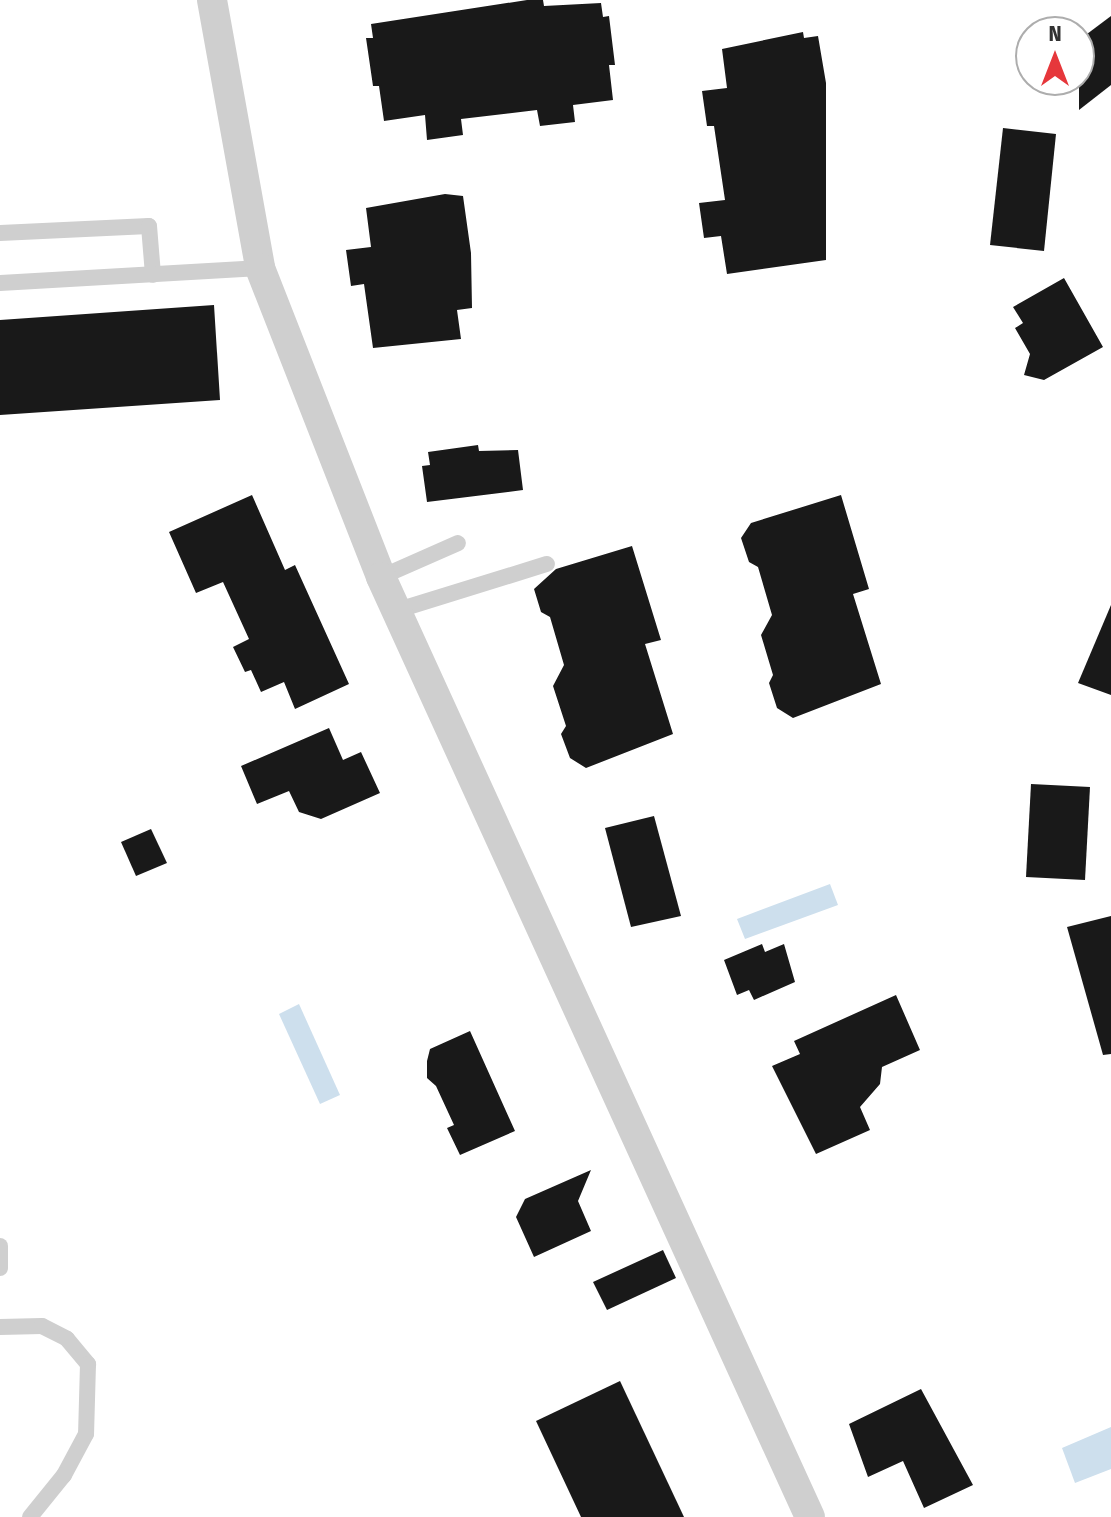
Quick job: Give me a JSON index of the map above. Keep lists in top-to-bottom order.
{
  "north": "top"
}
